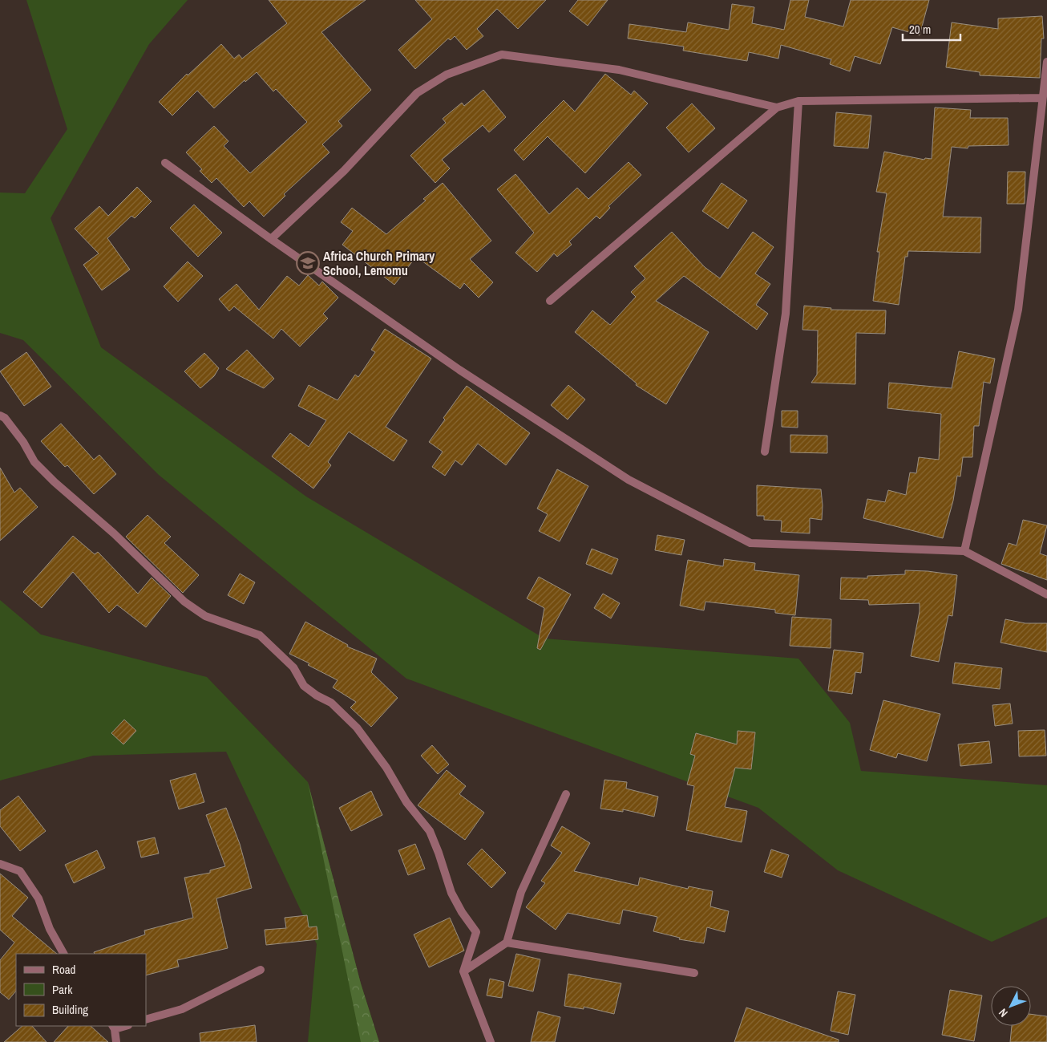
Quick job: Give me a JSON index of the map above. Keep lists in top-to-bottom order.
{
  "places": {
    "school or university": ["Africa Church Primary School, Lemomu"]
  },
  "legend": ["Road", "Park", "Building"],
  "scale_bar": "20 m",
  "north": "bottom left"
}
